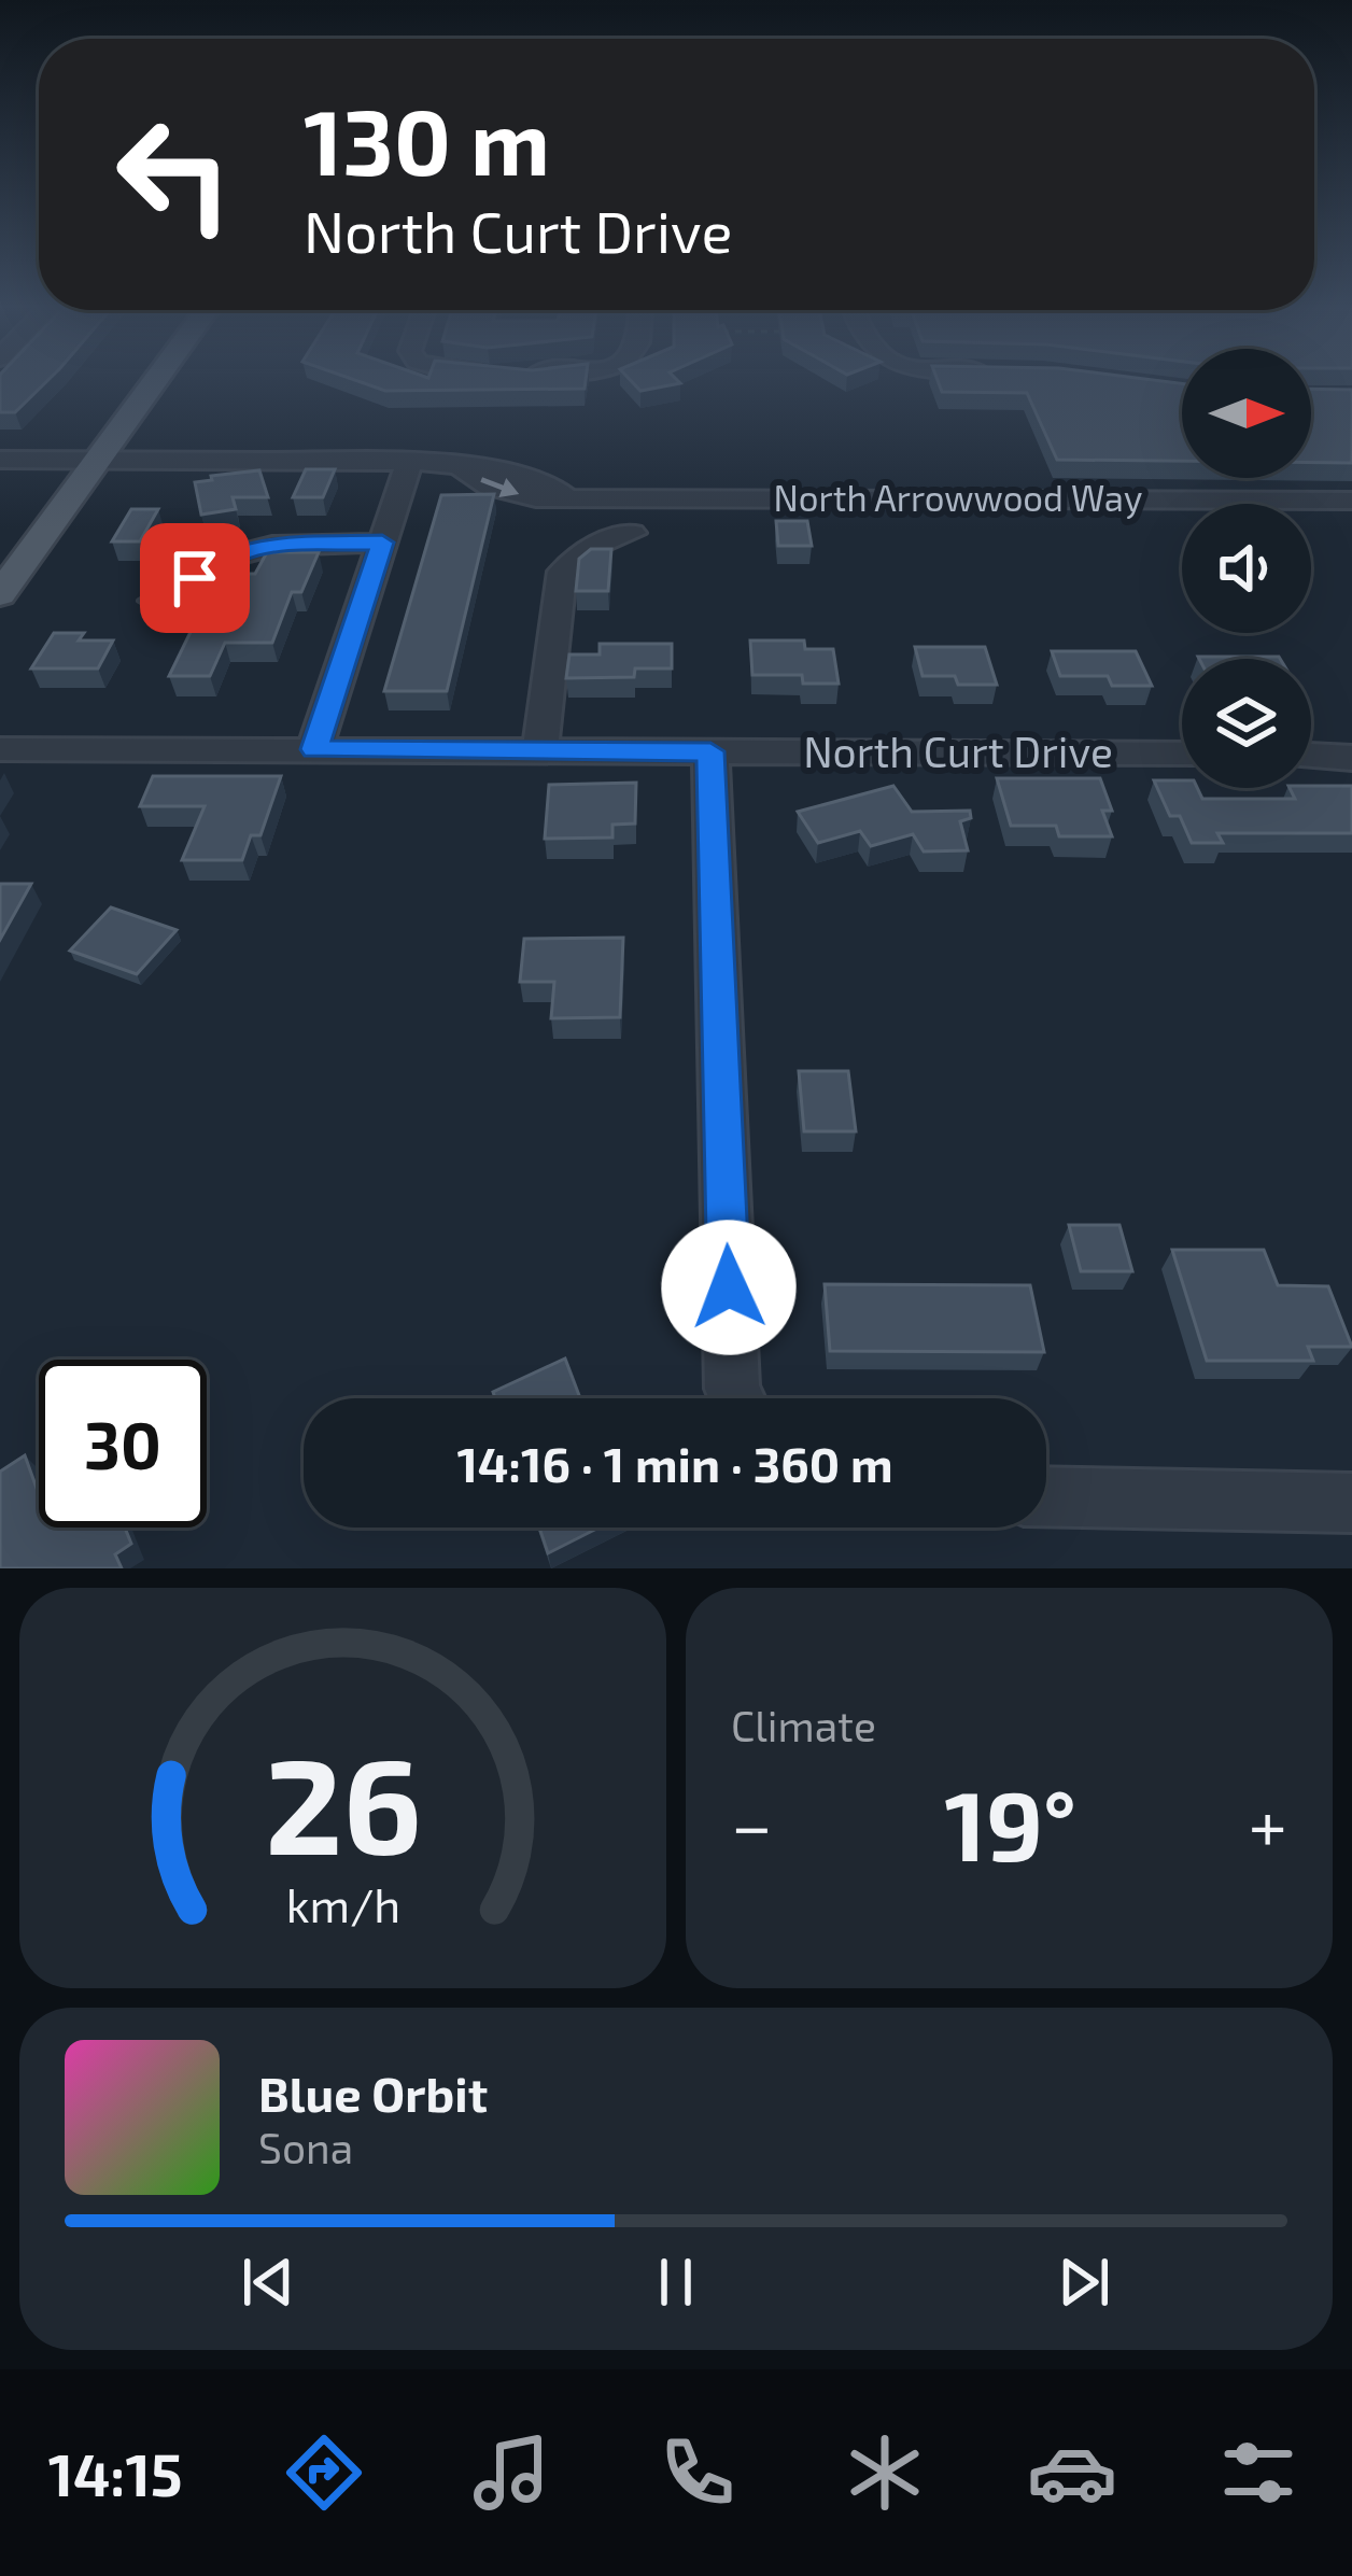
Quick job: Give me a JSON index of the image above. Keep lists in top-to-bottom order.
{
  "streets": {
    "street": ["North Arrowwood Way", "North Curt Drive"]
  },
  "north": "right",
  "page": {
    "turn": ["130 m", "North Curt Drive"],
    "limit": "30",
    "trip": "14:16 · 1 min · 360 m",
    "tile": "Climate",
    "heat": ["−", "19°", "+"],
    "song": ["Blue Orbit", "Sona"],
    "tabs": "14:15",
    "gauge": ["26", "km/h"]
  }
}
